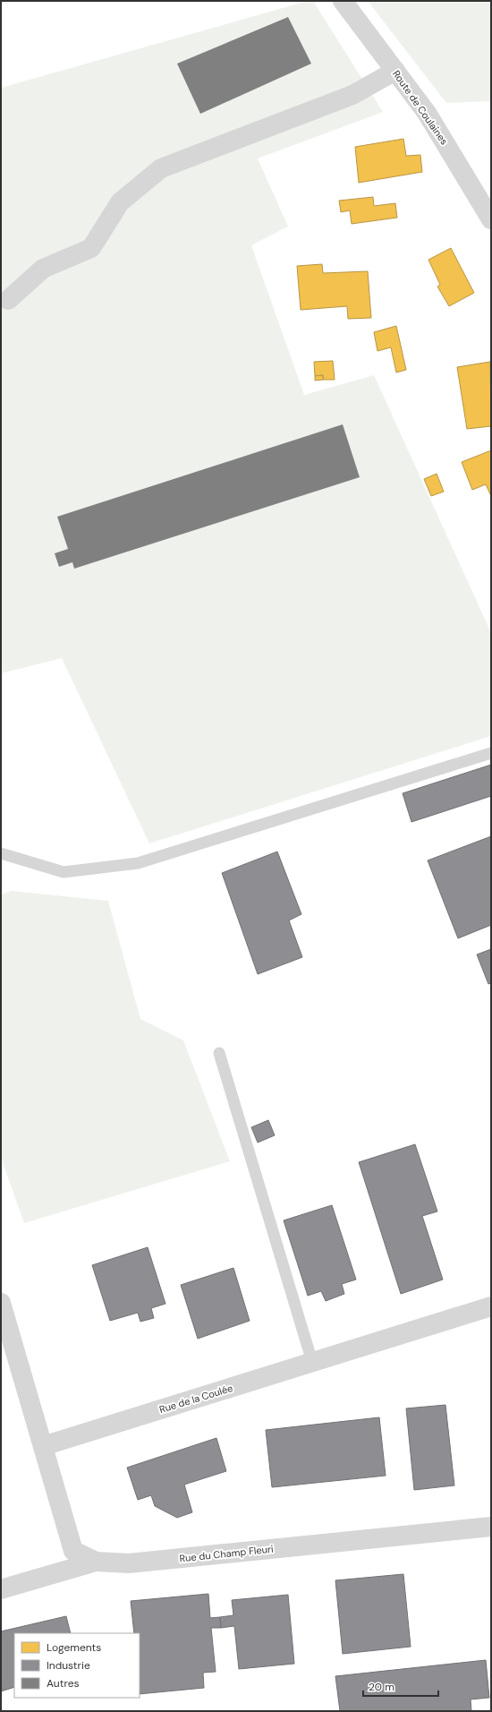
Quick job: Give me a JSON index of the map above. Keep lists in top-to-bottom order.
{
  "streets": {
    "street": ["Route de Coulaines", "Rue de la Coulée", "Rue du Champ Fleuri"]
  },
  "crossings": [
    ["Rue de la Coulée", "Rue du Champ Fleuri"]
  ],
  "legend": ["Logements", "Industrie", "Autres"],
  "scale_bar": "20 m"
}
